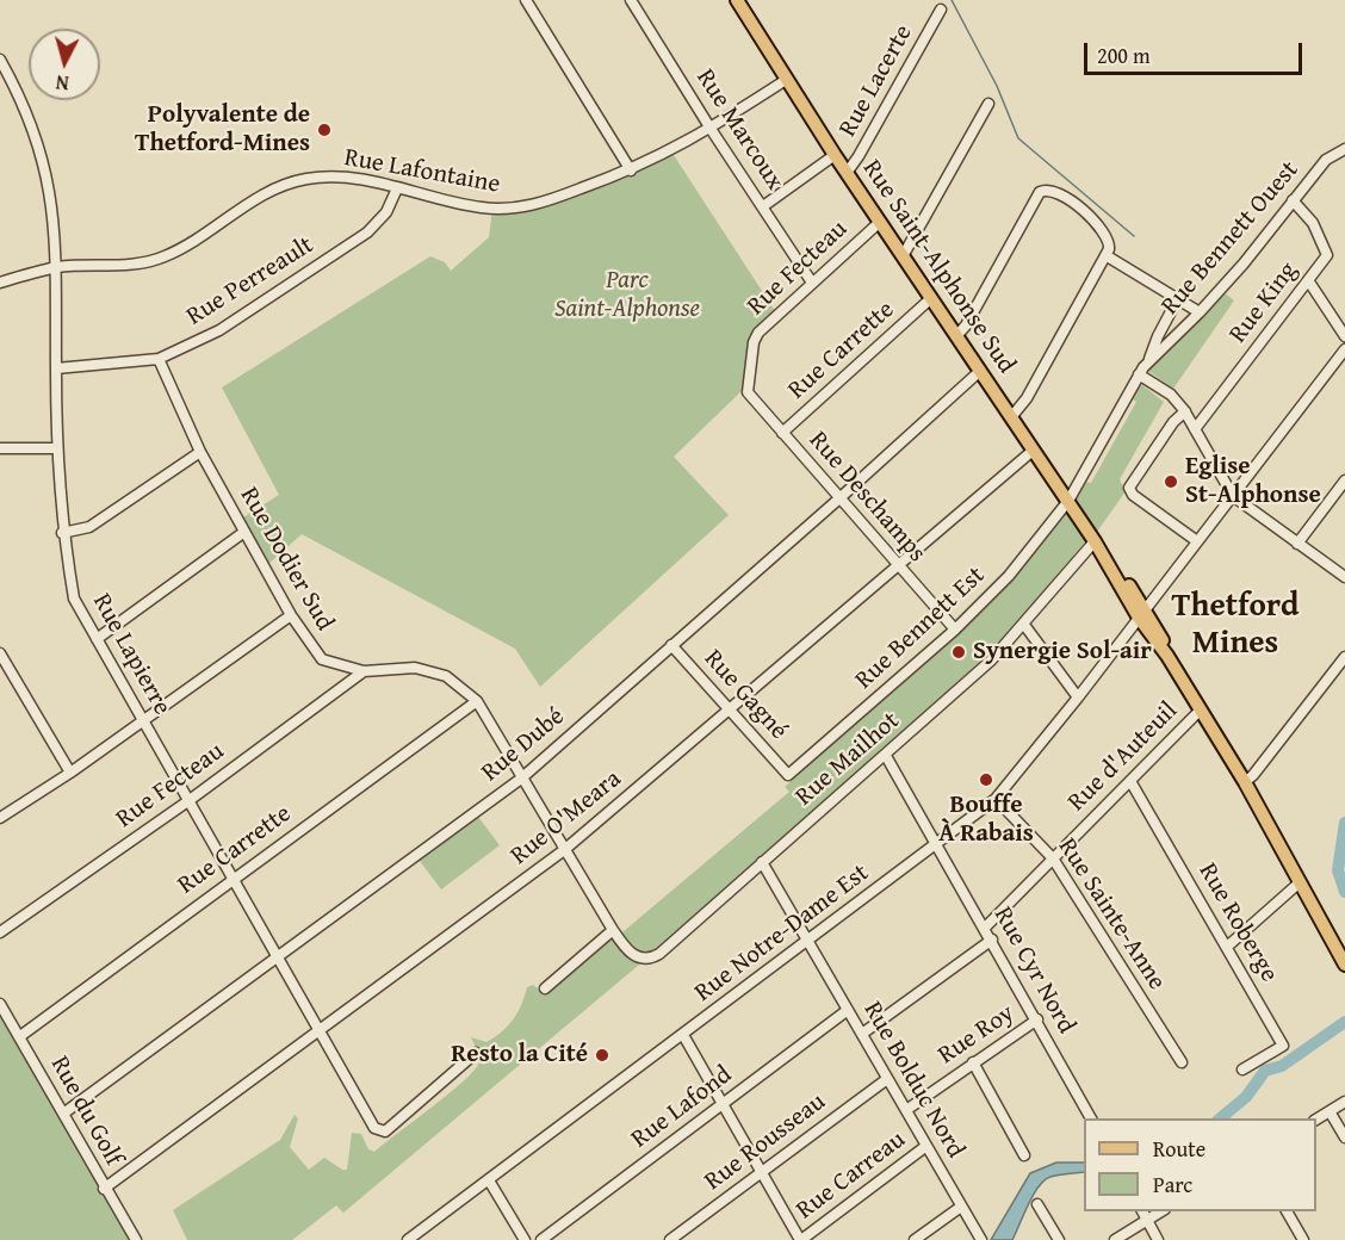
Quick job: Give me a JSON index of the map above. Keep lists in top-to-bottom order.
{
  "streets": {
    "main road": ["Rue Saint-Alphonse Sud"],
    "street": [
      "Rue Lacerte",
      "Rue Marcoux",
      "Rue Lafontaine",
      "Rue Bennett Ouest",
      "Rue Fecteau",
      "Rue Perreault",
      "Rue King",
      "Rue Carrette",
      "Rue Deschamps",
      "Rue Dodier Sud",
      "Rue Bennett Est",
      "Rue Lapierre",
      "Rue Gagné",
      "Rue Dubé",
      "Rue d'Auteuil",
      "Rue Mailhot",
      "Rue O'Meara",
      "Rue Sainte-Anne",
      "Rue Roberge",
      "Rue Notre-Dame Est",
      "Rue Cyr Nord",
      "Rue Roy",
      "Rue Bolduc Nord",
      "Rue Lafond",
      "Rue du Golf",
      "Rue Rousseau",
      "Rue Carreau"
    ]
  },
  "crossings": [
    ["Rue Lacerte", "Rue Saint-Alphonse Sud"],
    ["Rue Marcoux", "Rue Lafontaine"],
    ["Rue Marcoux", "Rue Fecteau"],
    ["Rue Lafontaine", "Rue Saint-Alphonse Sud"],
    ["Rue Lafontaine", "Rue Perreault"],
    ["Rue Lafontaine", "Rue Lapierre"],
    ["Rue Bennett Ouest", "Rue Saint-Alphonse Sud"],
    ["Rue Bennett Ouest", "Rue King"],
    ["Rue Bennett Ouest", "Rue Bennett Est"],
    ["Rue Saint-Alphonse Sud", "Rue Fecteau"],
    ["Rue Saint-Alphonse Sud", "Rue Carrette"],
    ["Rue Saint-Alphonse Sud", "Rue Bennett Est"],
    ["Rue Saint-Alphonse Sud", "Rue Dubé"],
    ["Rue Saint-Alphonse Sud", "Rue d'Auteuil"],
    ["Rue Saint-Alphonse Sud", "Rue Mailhot"],
    ["Rue Saint-Alphonse Sud", "Rue O'Meara"],
    ["Rue Saint-Alphonse Sud", "Rue Notre-Dame Est"],
    ["Rue Fecteau", "Rue Deschamps"],
    ["Rue Fecteau", "Rue Dodier Sud"],
    ["Rue Fecteau", "Rue Lapierre"],
    ["Rue Perreault", "Rue Dodier Sud"],
    ["Rue Perreault", "Rue Lapierre"],
    ["Rue Carrette", "Rue Deschamps"],
    ["Rue Carrette", "Rue Dodier Sud"],
    ["Rue Carrette", "Rue Lapierre"],
    ["Rue Carrette", "Rue du Golf"],
    ["Rue Deschamps", "Rue Bennett Est"],
    ["Rue Deschamps", "Rue Dubé"],
    ["Rue Deschamps", "Rue O'Meara"],
    ["Rue Dodier Sud", "Rue Dubé"],
    ["Rue Dodier Sud", "Rue Mailhot"],
    ["Rue Dodier Sud", "Rue O'Meara"],
    ["Rue Bennett Est", "Rue Gagné"],
    ["Rue Lapierre", "Rue Dubé"],
    ["Rue Lapierre", "Rue O'Meara"],
    ["Rue Gagné", "Rue Dubé"],
    ["Rue Gagné", "Rue O'Meara"],
    ["Rue Dubé", "Rue du Golf"],
    ["Rue d'Auteuil", "Rue Sainte-Anne"],
    ["Rue d'Auteuil", "Rue Roberge"],
    ["Rue d'Auteuil", "Rue Cyr Nord"],
    ["Rue Mailhot", "Rue Cyr Nord"],
    ["Rue Mailhot", "Rue Bolduc Nord"],
    ["Rue O'Meara", "Rue du Golf"],
    ["Rue Sainte-Anne", "Rue Notre-Dame Est"],
    ["Rue Notre-Dame Est", "Rue Cyr Nord"],
    ["Rue Notre-Dame Est", "Rue Bolduc Nord"],
    ["Rue Cyr Nord", "Rue Roy"],
    ["Rue Roy", "Rue Bolduc Nord"],
    ["Rue Bolduc Nord", "Rue Lafond"],
    ["Rue Bolduc Nord", "Rue Rousseau"],
    ["Rue Bolduc Nord", "Rue Carreau"]
  ],
  "districts": ["Thetford Mines"],
  "parks": ["Parc Saint-Alphonse"],
  "places": [
    "Polyvalente de Thetford-Mines",
    "Eglise St-Alphonse",
    "Synergie Sol-air",
    "Bouffe À Rabais",
    "Resto la Cité"
  ],
  "legend": ["Route", "Parc"],
  "scale_bar": "200 m",
  "north": "bottom"
}
